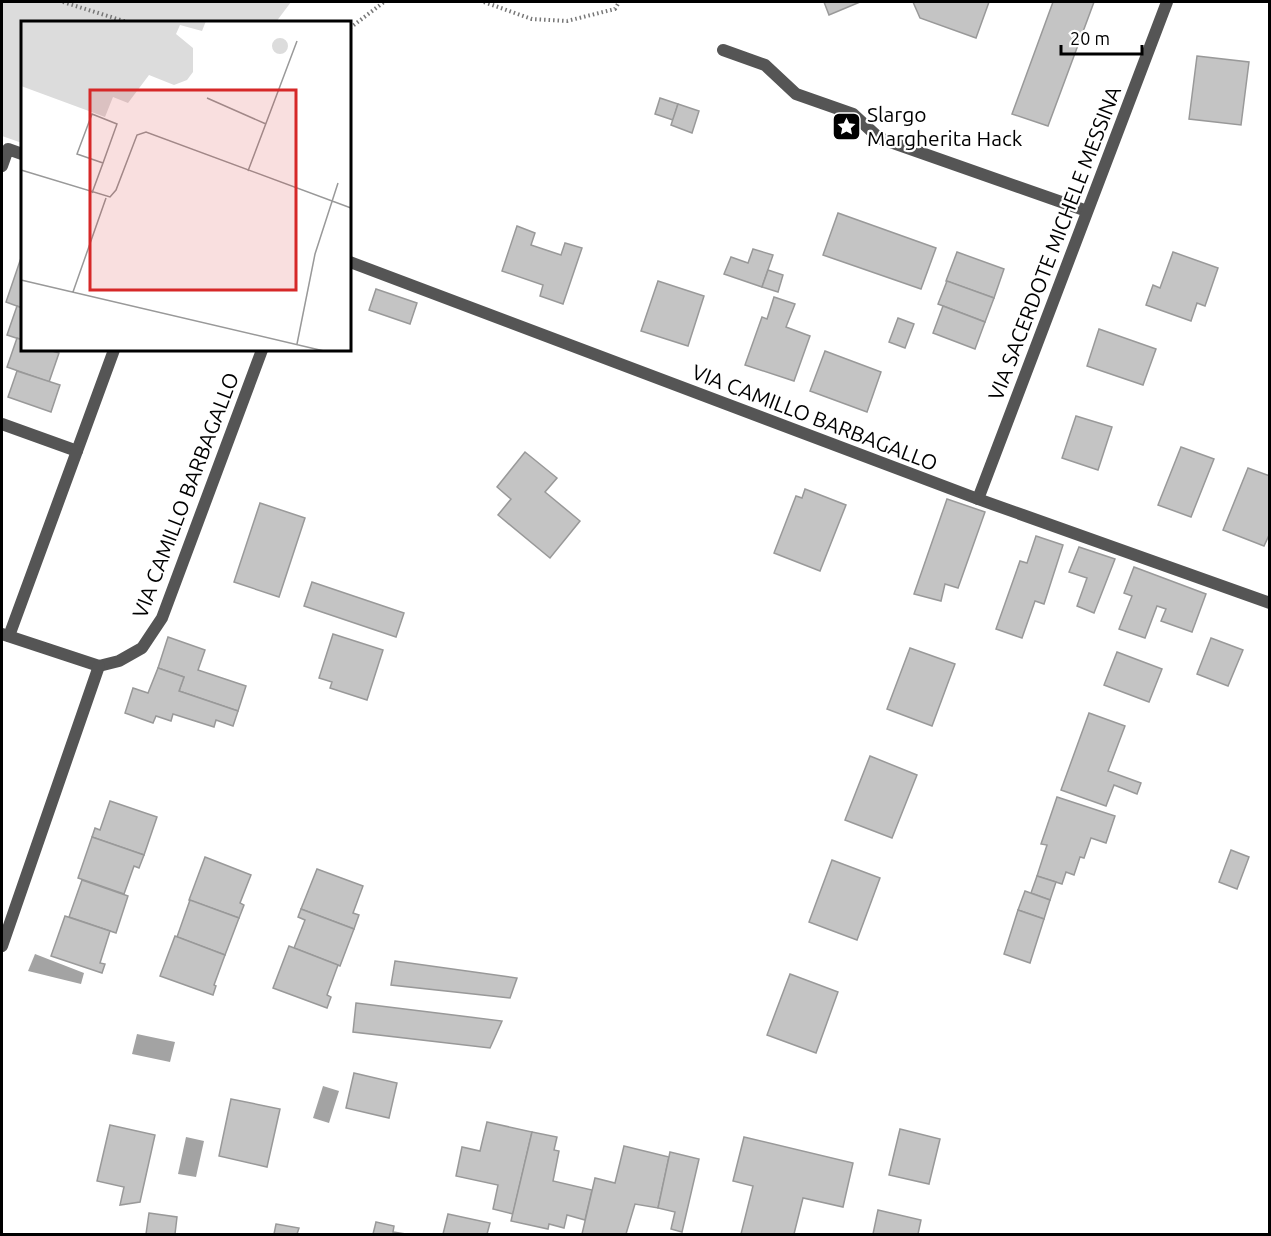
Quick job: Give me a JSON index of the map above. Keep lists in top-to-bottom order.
{
  "streets": {
    "street": ["VIA SACERDOTE MICHELE MESSINA", "VIA CAMILLO BARBAGALLO"]
  },
  "crossings": [
    ["VIA SACERDOTE MICHELE MESSINA", "VIA CAMILLO BARBAGALLO"]
  ],
  "places": {
    "place": ["Slargo Margherita Hack"]
  },
  "scale_bar": "20 m"
}
